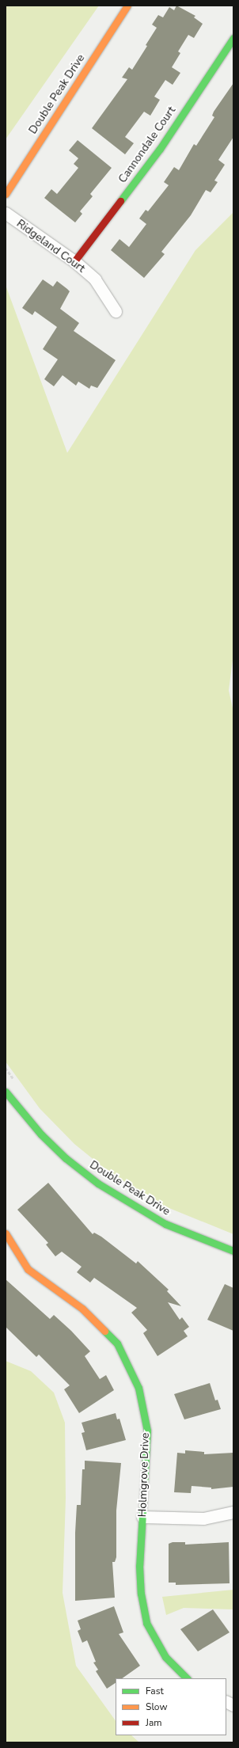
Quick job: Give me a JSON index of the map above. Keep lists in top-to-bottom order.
{
  "streets": {
    "street": [
      "Double Peak Drive",
      "Cannondale Court",
      "Ridgeland Court",
      "Holmgrove Drive"
    ]
  },
  "crossings": [
    ["Cannondale Court", "Ridgeland Court"]
  ],
  "legend": ["Fast", "Slow", "Jam"]
}
